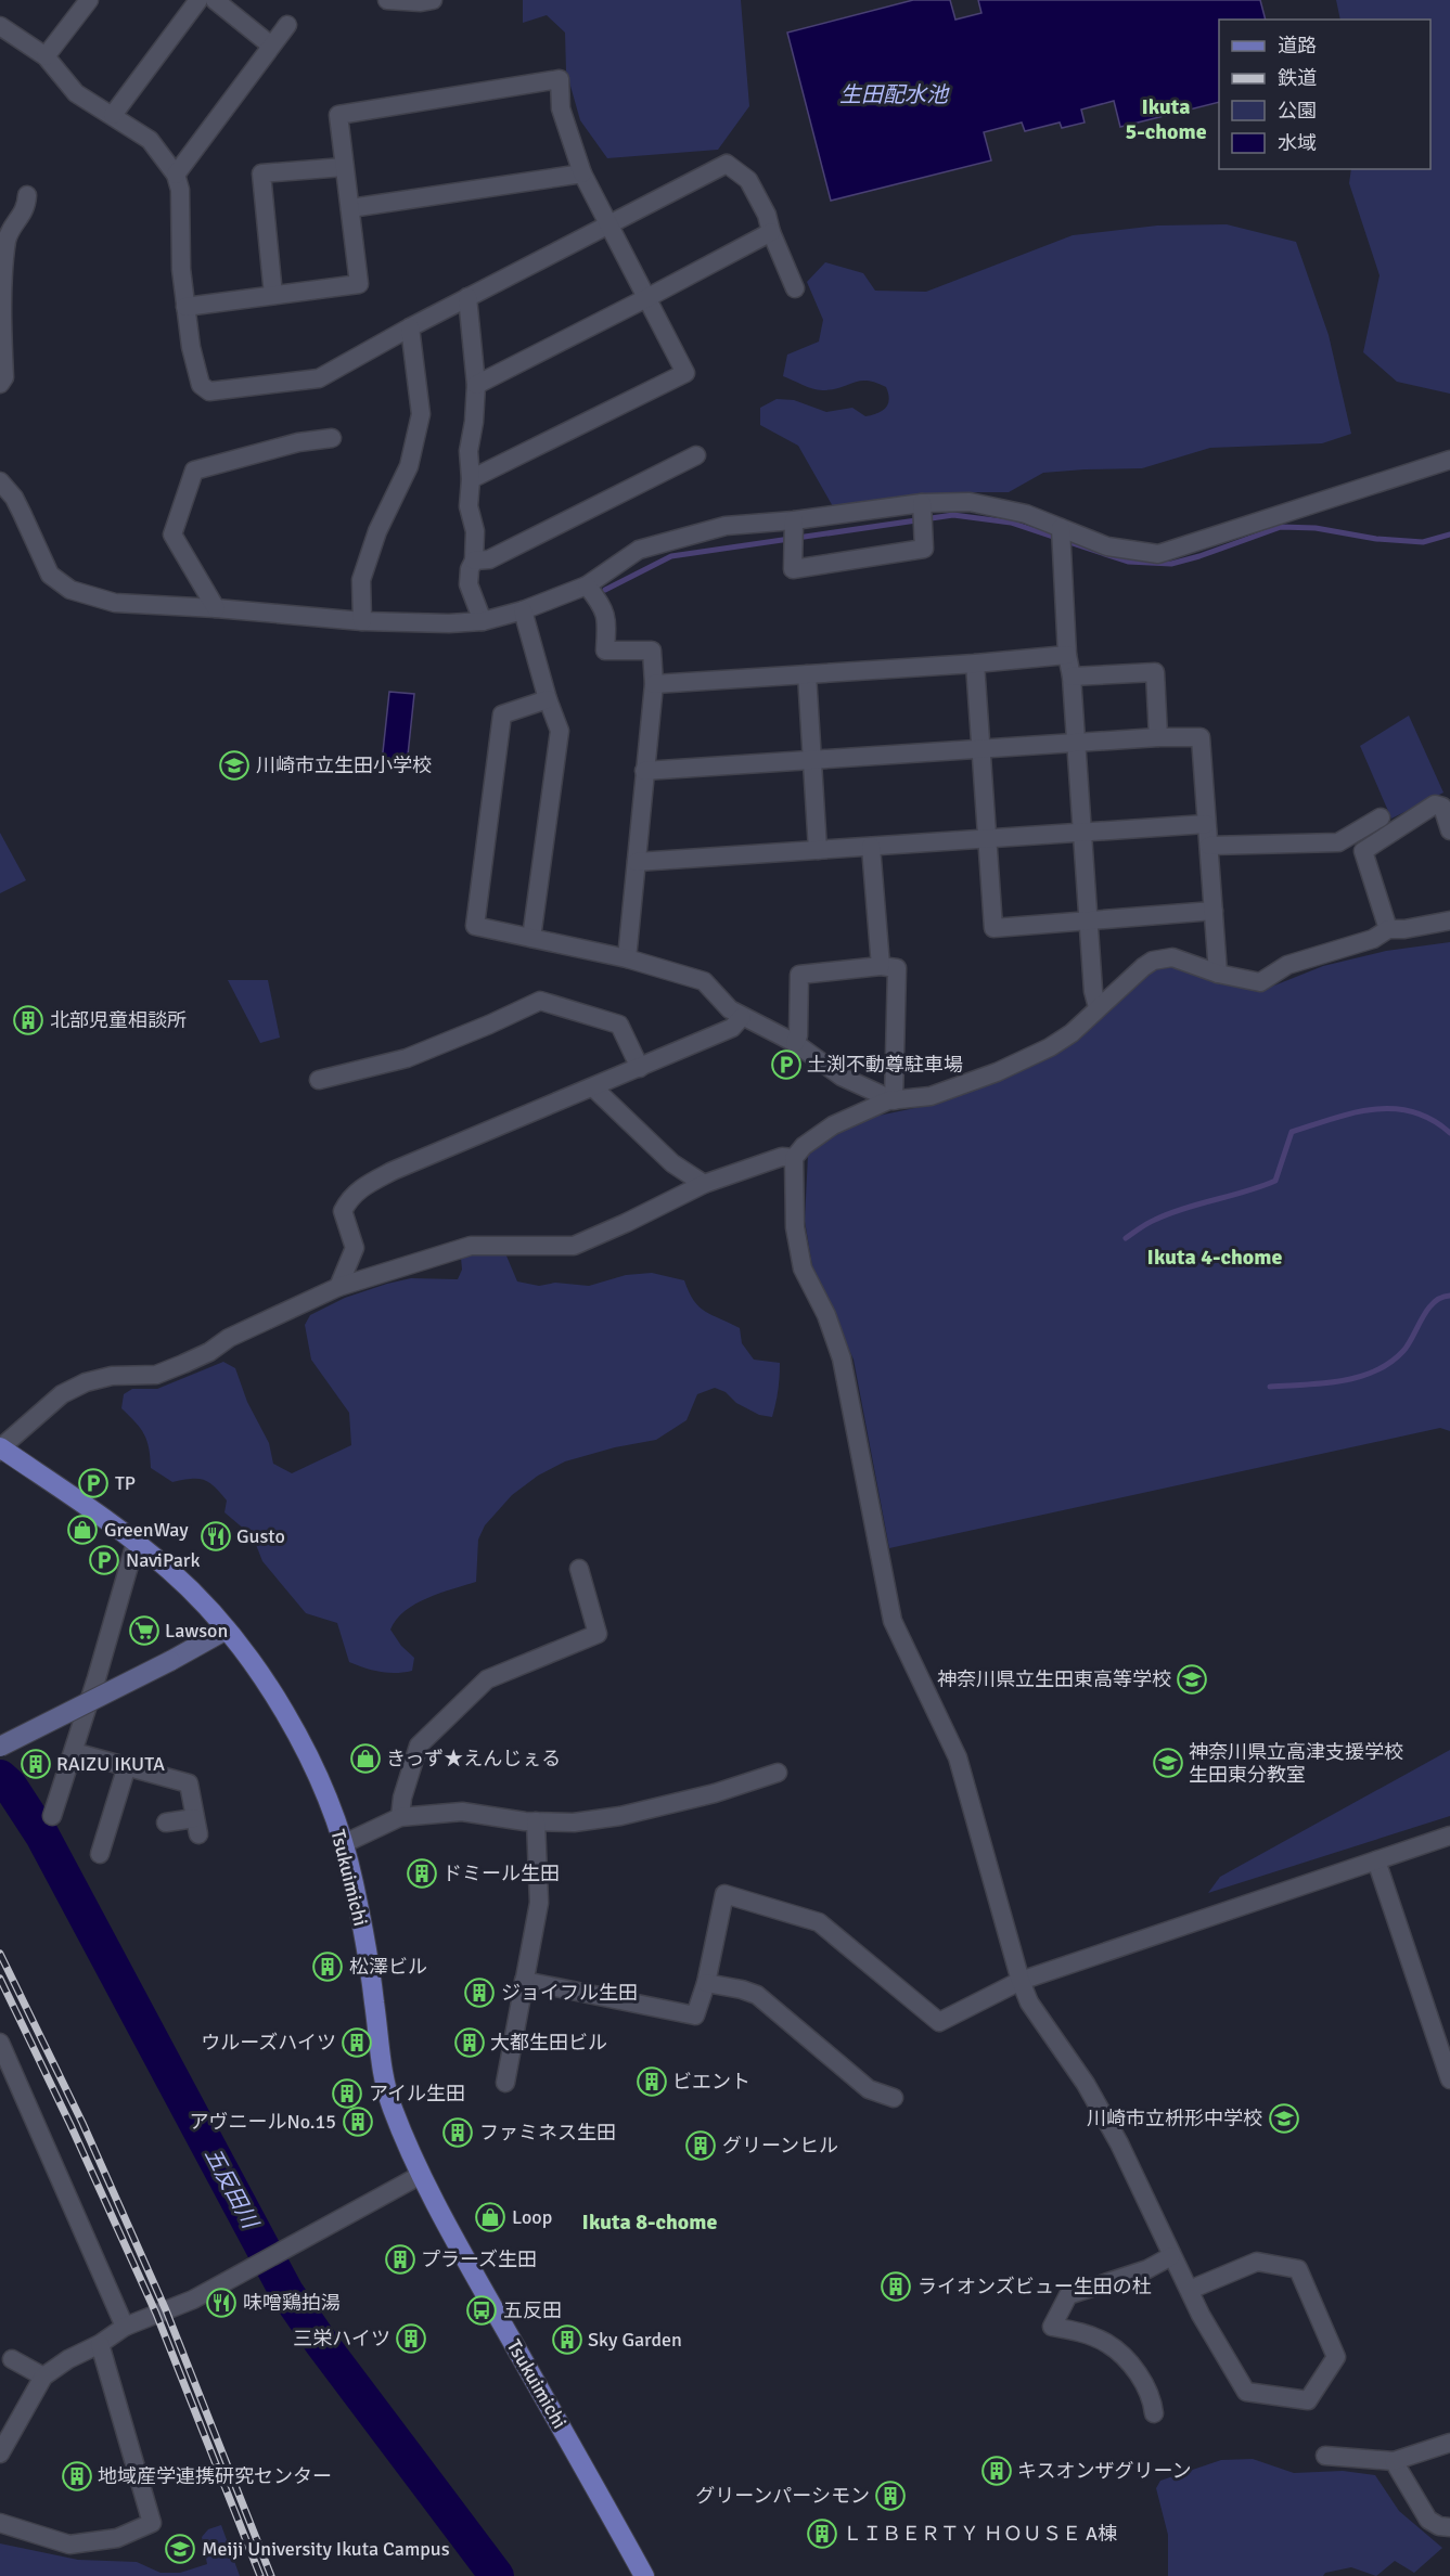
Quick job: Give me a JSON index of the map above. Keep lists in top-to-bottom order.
{
  "streets": {
    "main road": ["Tsukuimichi"]
  },
  "districts": ["Ikuta 5-chome", "Ikuta 4-chome", "Ikuta 8-chome"],
  "water": ["生田配水池", "五反田川"],
  "places": {
    "school or university": [
      "川崎市立生田小学校",
      "神奈川県立生田東高等学校",
      "神奈川県立高津支援学校 生田東分教室",
      "川崎市立枡形中学校",
      "Meiji University Ikuta Campus"
    ],
    "building": [
      "北部児童相談所",
      "RAIZU IKUTA",
      "ドミール生田",
      "松澤ビル",
      "ジョイフル生田",
      "ウルーズハイツ",
      "大都生田ビル",
      "ビエント",
      "アイル生田",
      "アヴニールNo.15",
      "ファミネス生田",
      "グリーンヒル",
      "プラーズ生田",
      "ライオンズビュー生田の杜",
      "三栄ハイツ",
      "Sky Garden",
      "キスオンザグリーン",
      "地域産学連携研究センター",
      "グリーンパーシモン",
      "ＬＩＢＥＲＴＹ ＨＯＵＳＥ A棟"
    ],
    "parking": ["土渕不動尊駐車場", "TP", "NaviPark"],
    "shop": ["GreenWay", "きっず★えんじぇる", "Loop"],
    "restaurant": ["Gusto", "味噌鶏拍湯"],
    "supermarket": ["Lawson"],
    "bus stop": ["五反田"]
  },
  "legend": [
    "道路",
    "鉄道",
    "公園",
    "水域"
  ]
}
